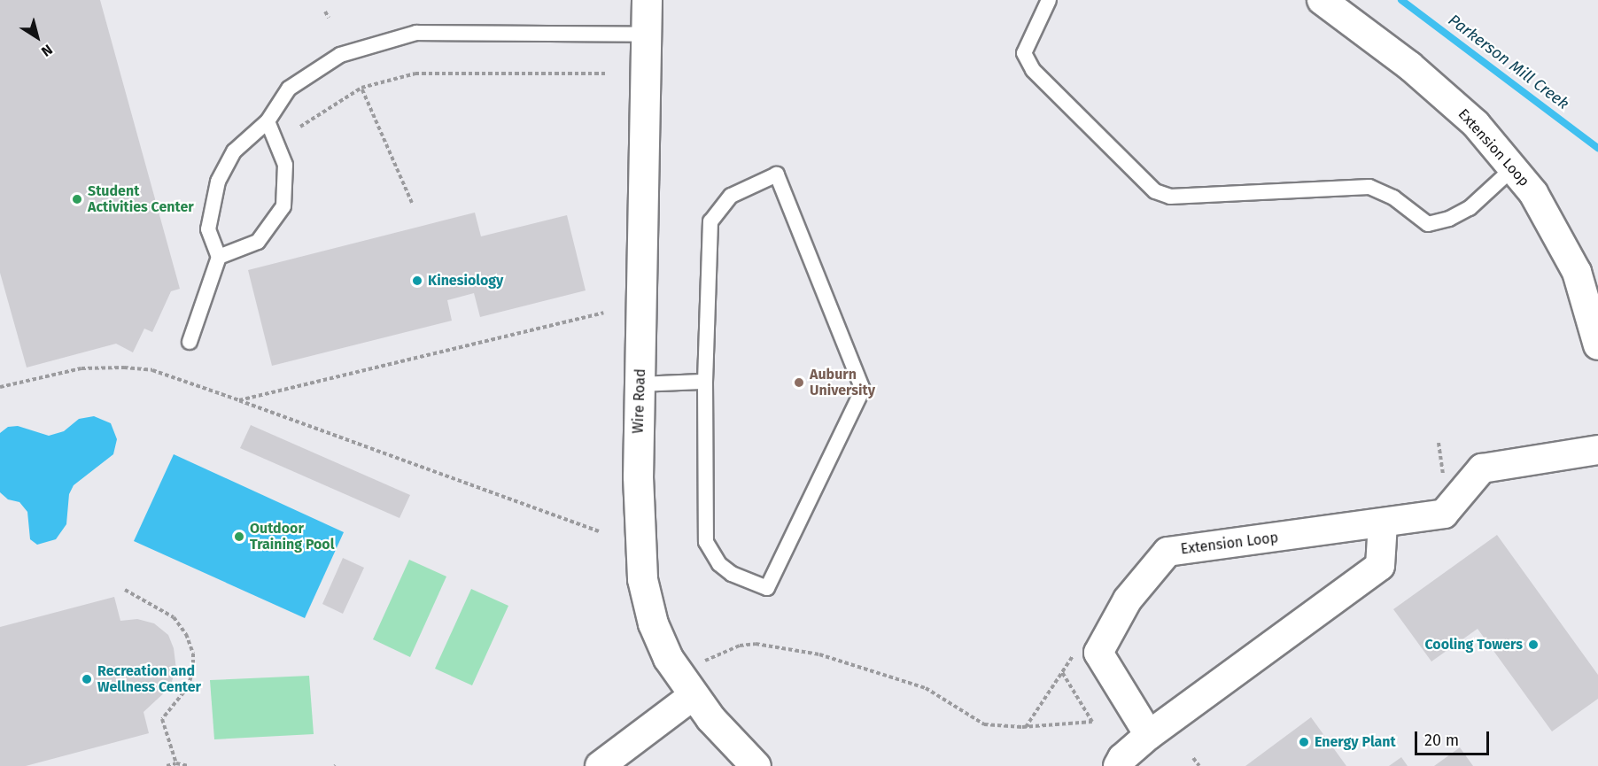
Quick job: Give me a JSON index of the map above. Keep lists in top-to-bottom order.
{
  "streets": {
    "street": ["Extension Loop", "Wire Road"]
  },
  "water": ["Parkerson Mill Creek"],
  "places": [
    "Student Activities Center",
    "Kinesiology",
    "Auburn University",
    "Outdoor Training Pool",
    "Cooling Towers",
    "Recreation and Wellness Center",
    "Energy Plant"
  ],
  "scale_bar": "20 m",
  "north": "bottom right"
}
